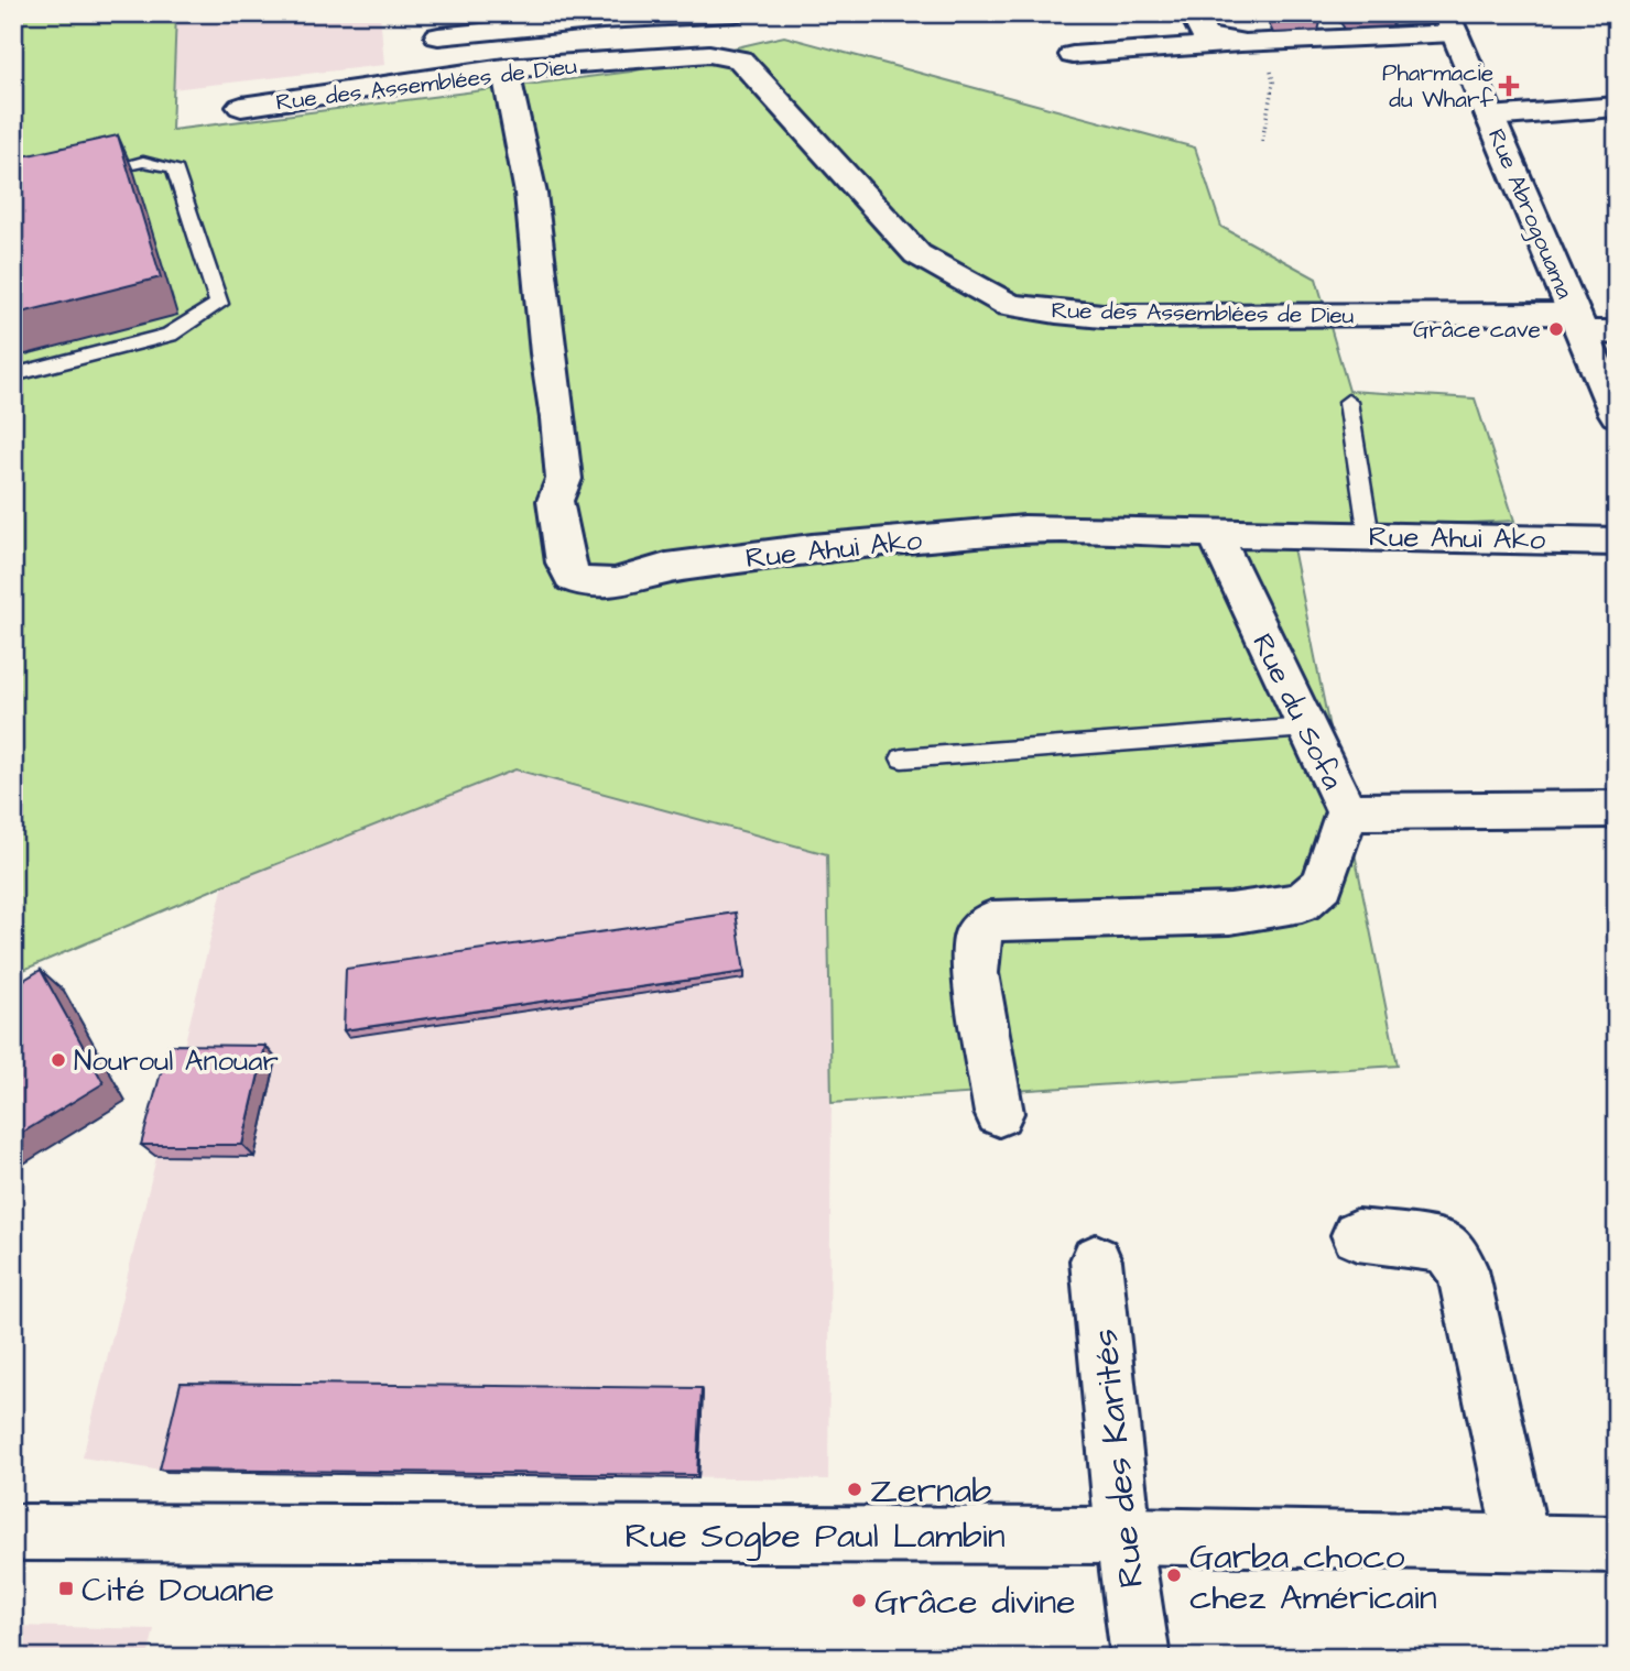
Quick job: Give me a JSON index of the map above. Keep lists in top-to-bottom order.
{
  "streets": {
    "street": [
      "Rue des Assemblées de Dieu",
      "Rue Abrogouama",
      "Rue Ahui Ako",
      "Rue du Sofa",
      "Rue des Karités",
      "Rue Sogbe Paul Lambin"
    ]
  },
  "crossings": [
    ["Rue des Assemblées de Dieu", "Rue Abrogouama"],
    ["Rue des Assemblées de Dieu", "Rue Ahui Ako"],
    ["Rue Ahui Ako", "Rue du Sofa"],
    ["Rue des Karités", "Rue Sogbe Paul Lambin"]
  ],
  "places": {
    "health": ["Pharmacie du Wharf"],
    "other": [
      "Grâce cave",
      "Nouroul Anouar",
      "Zernab",
      "Garba choco chez Américain",
      "Grâce divine"
    ],
    "transit": ["Cité Douane"]
  }
}
